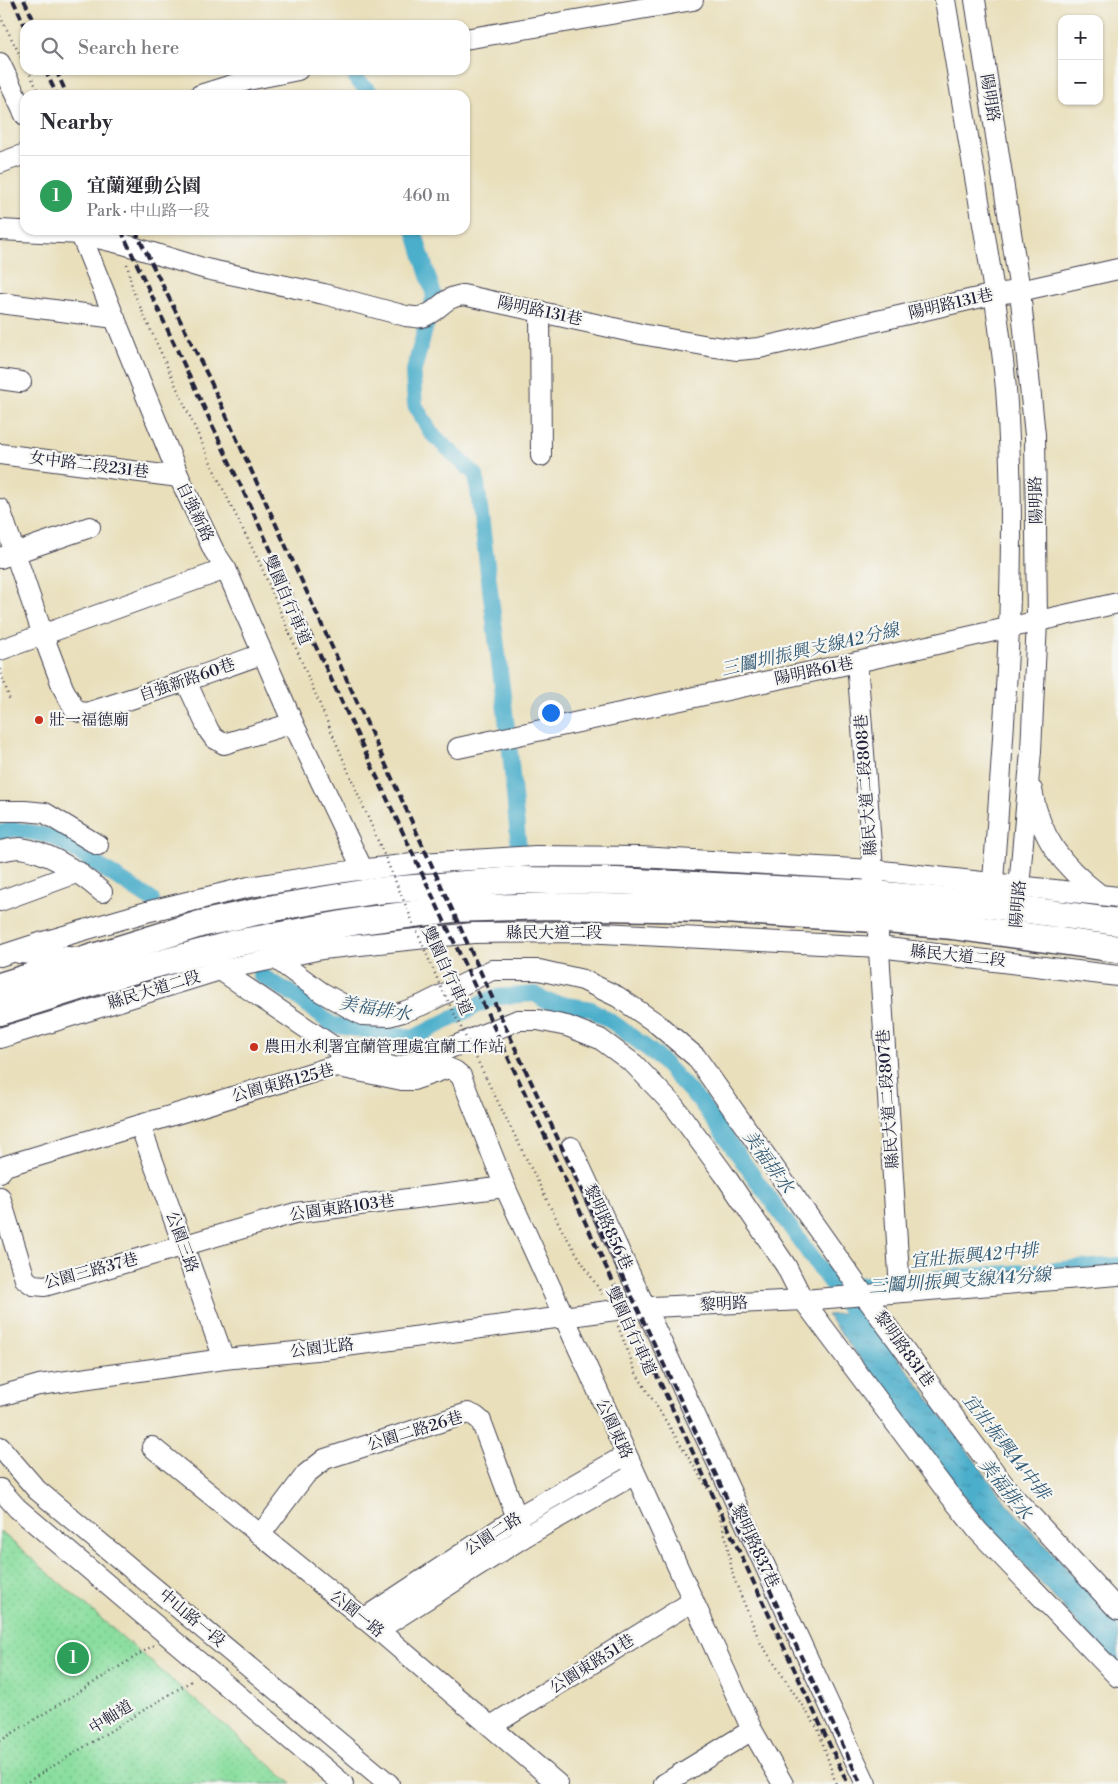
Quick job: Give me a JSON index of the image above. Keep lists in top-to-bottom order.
{
  "streets": {
    "main road": ["縣民大道二段"],
    "street": [
      "陽明路",
      "陽明路131巷",
      "女中路二段231巷",
      "自強新路",
      "陽明路61巷",
      "自強新路60巷",
      "縣民大道二段808巷",
      "公園東路125巷",
      "縣民大道二段807巷",
      "公園東路103巷",
      "黎明路856巷",
      "公園三路",
      "公園三路37巷",
      "黎明路",
      "公園北路",
      "黎明路831巷",
      "公園東路",
      "公園二路26巷",
      "公園二路",
      "黎明路837巷",
      "公園一路",
      "中山路一段",
      "公園東路51巷"
    ],
    "path": ["雙園自行車道", "中軸道"]
  },
  "crossings": [
    ["陽明路", "陽明路131巷"],
    ["陽明路", "陽明路61巷"],
    ["陽明路", "縣民大道二段"],
    ["陽明路131巷", "雙園自行車道"],
    ["女中路二段231巷", "自強新路"],
    ["自強新路", "自強新路60巷"],
    ["自強新路", "縣民大道二段"],
    ["雙園自行車道", "黎明路856巷"],
    ["雙園自行車道", "黎明路"],
    ["雙園自行車道", "公園北路"],
    ["雙園自行車道", "黎明路837巷"],
    ["陽明路61巷", "縣民大道二段808巷"],
    ["縣民大道二段808巷", "縣民大道二段"],
    ["縣民大道二段808巷", "縣民大道二段807巷"],
    ["縣民大道二段", "縣民大道二段807巷"],
    ["縣民大道二段", "黎明路831巷"],
    ["公園東路125巷", "公園三路"],
    ["公園東路125巷", "公園東路"],
    ["公園東路103巷", "公園三路"],
    ["公園東路103巷", "公園三路37巷"],
    ["公園東路103巷", "公園東路"],
    ["黎明路856巷", "黎明路"],
    ["黎明路856巷", "公園北路"],
    ["黎明路856巷", "黎明路837巷"],
    ["公園三路", "公園三路37巷"],
    ["公園三路", "公園北路"],
    ["黎明路", "公園北路"],
    ["黎明路", "黎明路831巷"],
    ["黎明路", "黎明路837巷"],
    ["公園北路", "公園東路"],
    ["公園北路", "黎明路837巷"],
    ["公園東路", "公園二路"],
    ["公園東路", "公園東路51巷"],
    ["公園二路26巷", "公園二路"],
    ["公園二路26巷", "公園一路"],
    ["公園二路", "公園一路"],
    ["公園一路", "公園東路51巷"],
    ["中山路一段", "中軸道"]
  ],
  "water": [
    "三鬮圳振興支線A2分線",
    "美福排水",
    "宜壯振興A2中排",
    "三鬮圳振興支線A4分線",
    "宜壯振興A4中排"
  ],
  "places": ["壯一福德廟", "農田水利署宜蘭管理處宜蘭工作站"],
  "page": {
    "map_buttons": ["+", "−"],
    "search": "Search here",
    "heading": "Nearby",
    "list": [
      {
        "mark": "1",
        "name": "宜蘭運動公園",
        "note": "Park · 中山路一段",
        "value": "460 m"
      }
    ],
    "pins": "1"
  }
}
